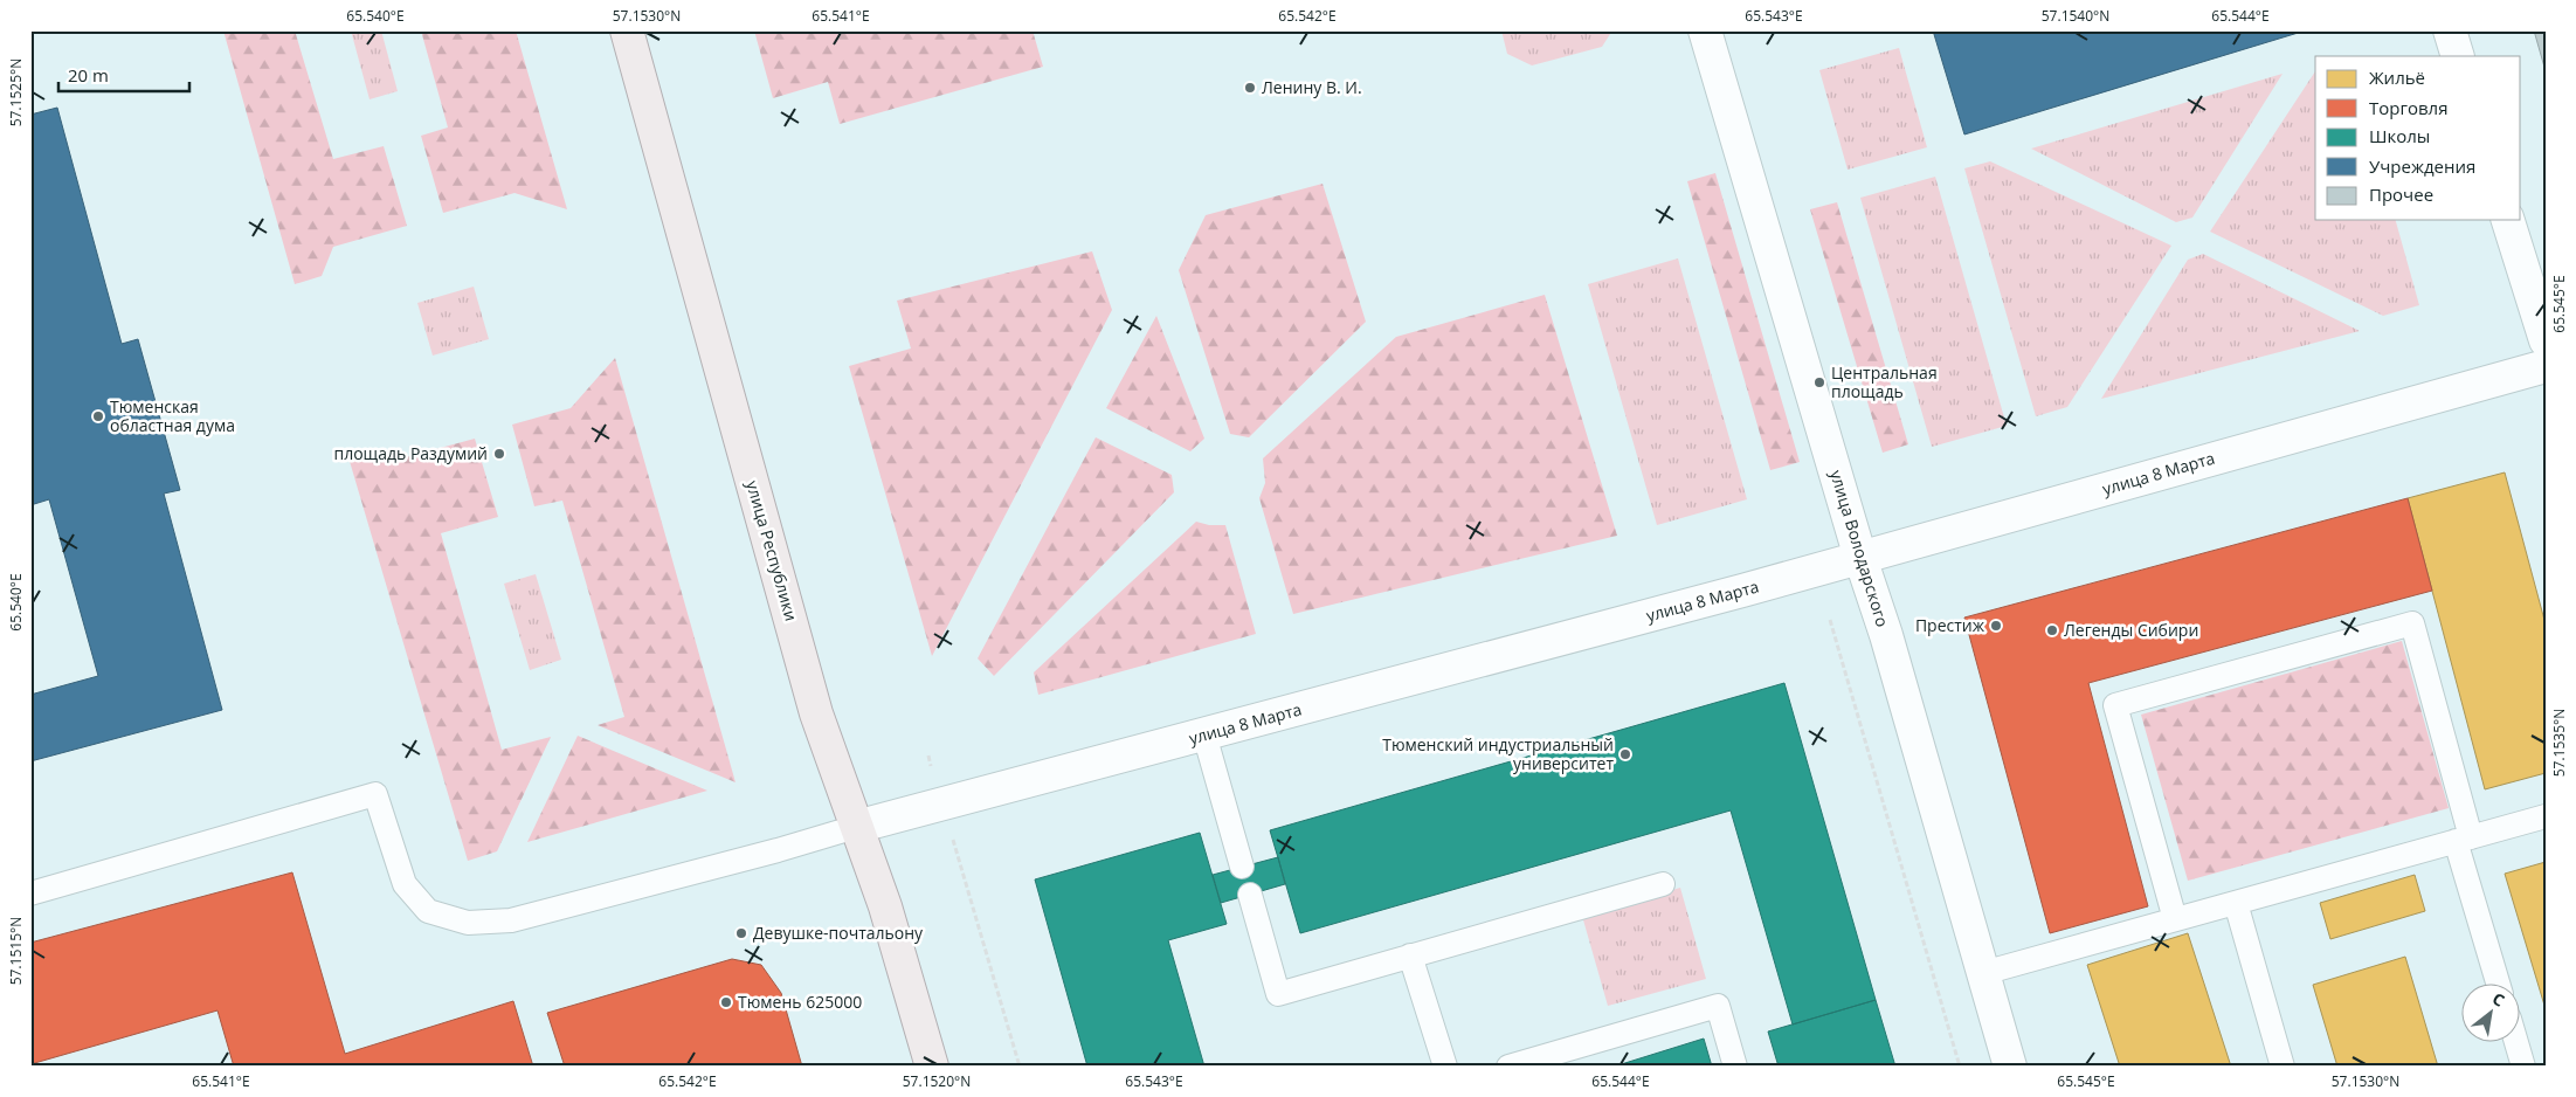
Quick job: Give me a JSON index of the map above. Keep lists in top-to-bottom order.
{
  "streets": {
    "main road": ["улица Республики"],
    "street": ["улица 8 Марта", "улица Володарского"]
  },
  "crossings": [
    ["улица 8 Марта", "улица Володарского"],
    ["улица 8 Марта", "улица Республики"]
  ],
  "places": [
    "Ленину В. И.",
    "Центральная площадь",
    "Тюменская областная дума",
    "площадь Раздумий",
    "Престиж",
    "Легенды Сибири",
    "Тюменский индустриальный университет",
    "Девушке-почтальону",
    "Тюмень 625000"
  ],
  "legend": [
    "Жильё",
    "Торговля",
    "Школы",
    "Учреждения",
    "Прочее"
  ],
  "scale_bar": "20 m",
  "north": "top right",
  "coordinates": [
    "65.540°E",
    "57.1530°N",
    "65.541°E",
    "65.542°E",
    "65.543°E",
    "57.1540°N",
    "65.544°E",
    "57.1525°N",
    "65.545°E",
    "57.1535°N",
    "57.1515°N",
    "57.1520°N"
  ]
}
